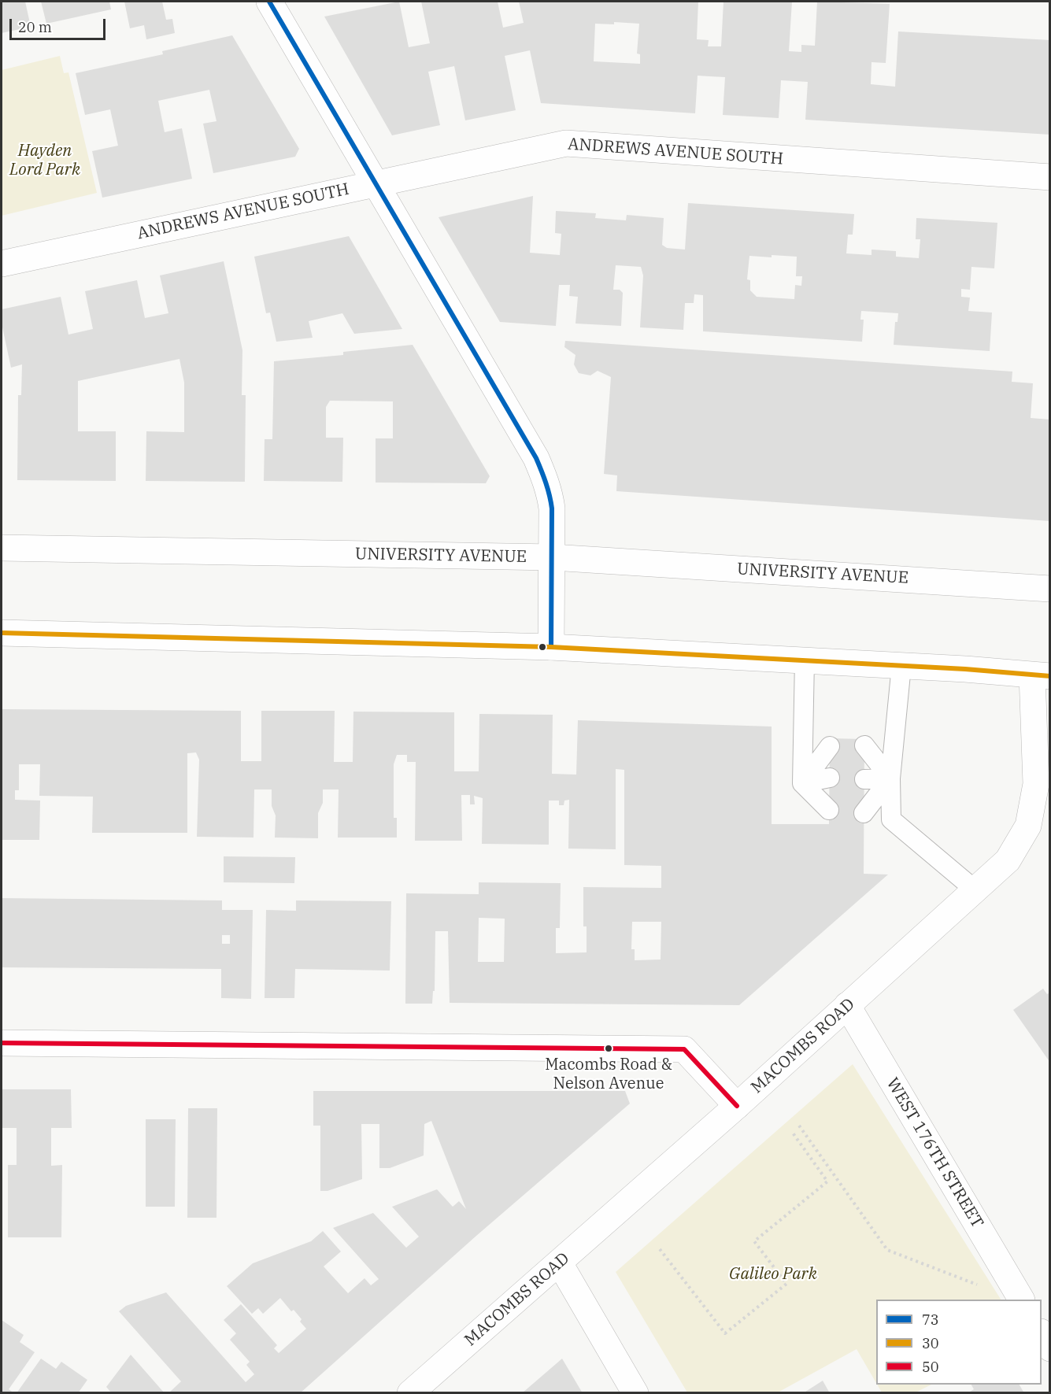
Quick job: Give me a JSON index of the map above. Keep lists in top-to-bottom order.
{
  "streets": {
    "street": [
      "ANDREWS AVENUE SOUTH",
      "UNIVERSITY AVENUE",
      "MACOMBS ROAD",
      "WEST 176TH STREET"
    ]
  },
  "crossings": [
    ["MACOMBS ROAD", "WEST 176TH STREET"]
  ],
  "parks": ["Hayden Lord Park", "Galileo Park"],
  "places": ["Macombs Road & Nelson Avenue"],
  "lines": ["transit line 73", "transit line 30", "transit line 50"],
  "legend": ["73", "30", "50"],
  "scale_bar": "20 m"
}
